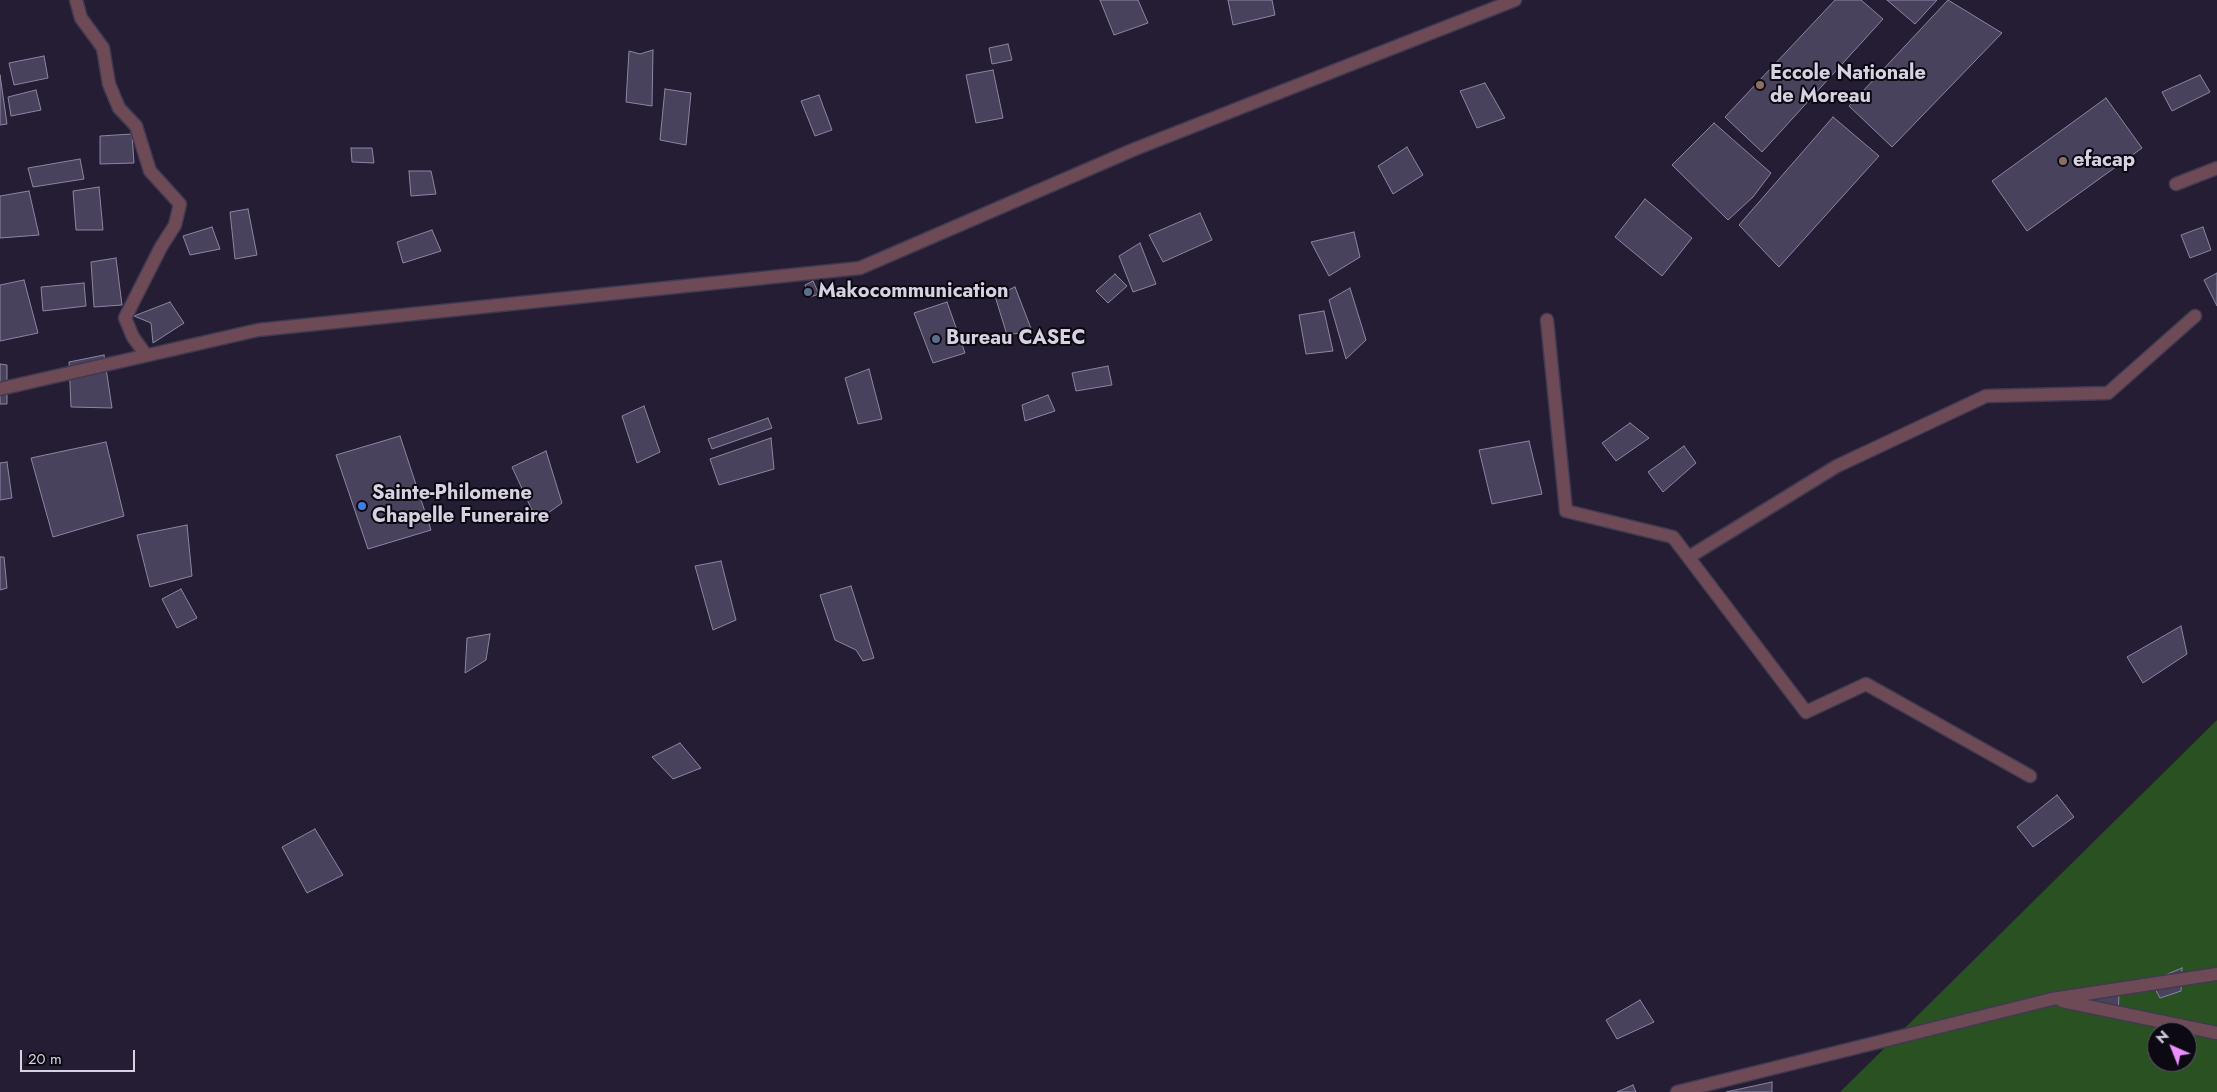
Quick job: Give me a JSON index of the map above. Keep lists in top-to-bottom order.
{
  "places": [
    "Eccole Nationale de Moreau",
    "efacap",
    "Makocommunication",
    "Bureau CASEC",
    "Sainte-Philomene Chapelle Funeraire"
  ],
  "scale_bar": "20 m",
  "north": "top left"
}
